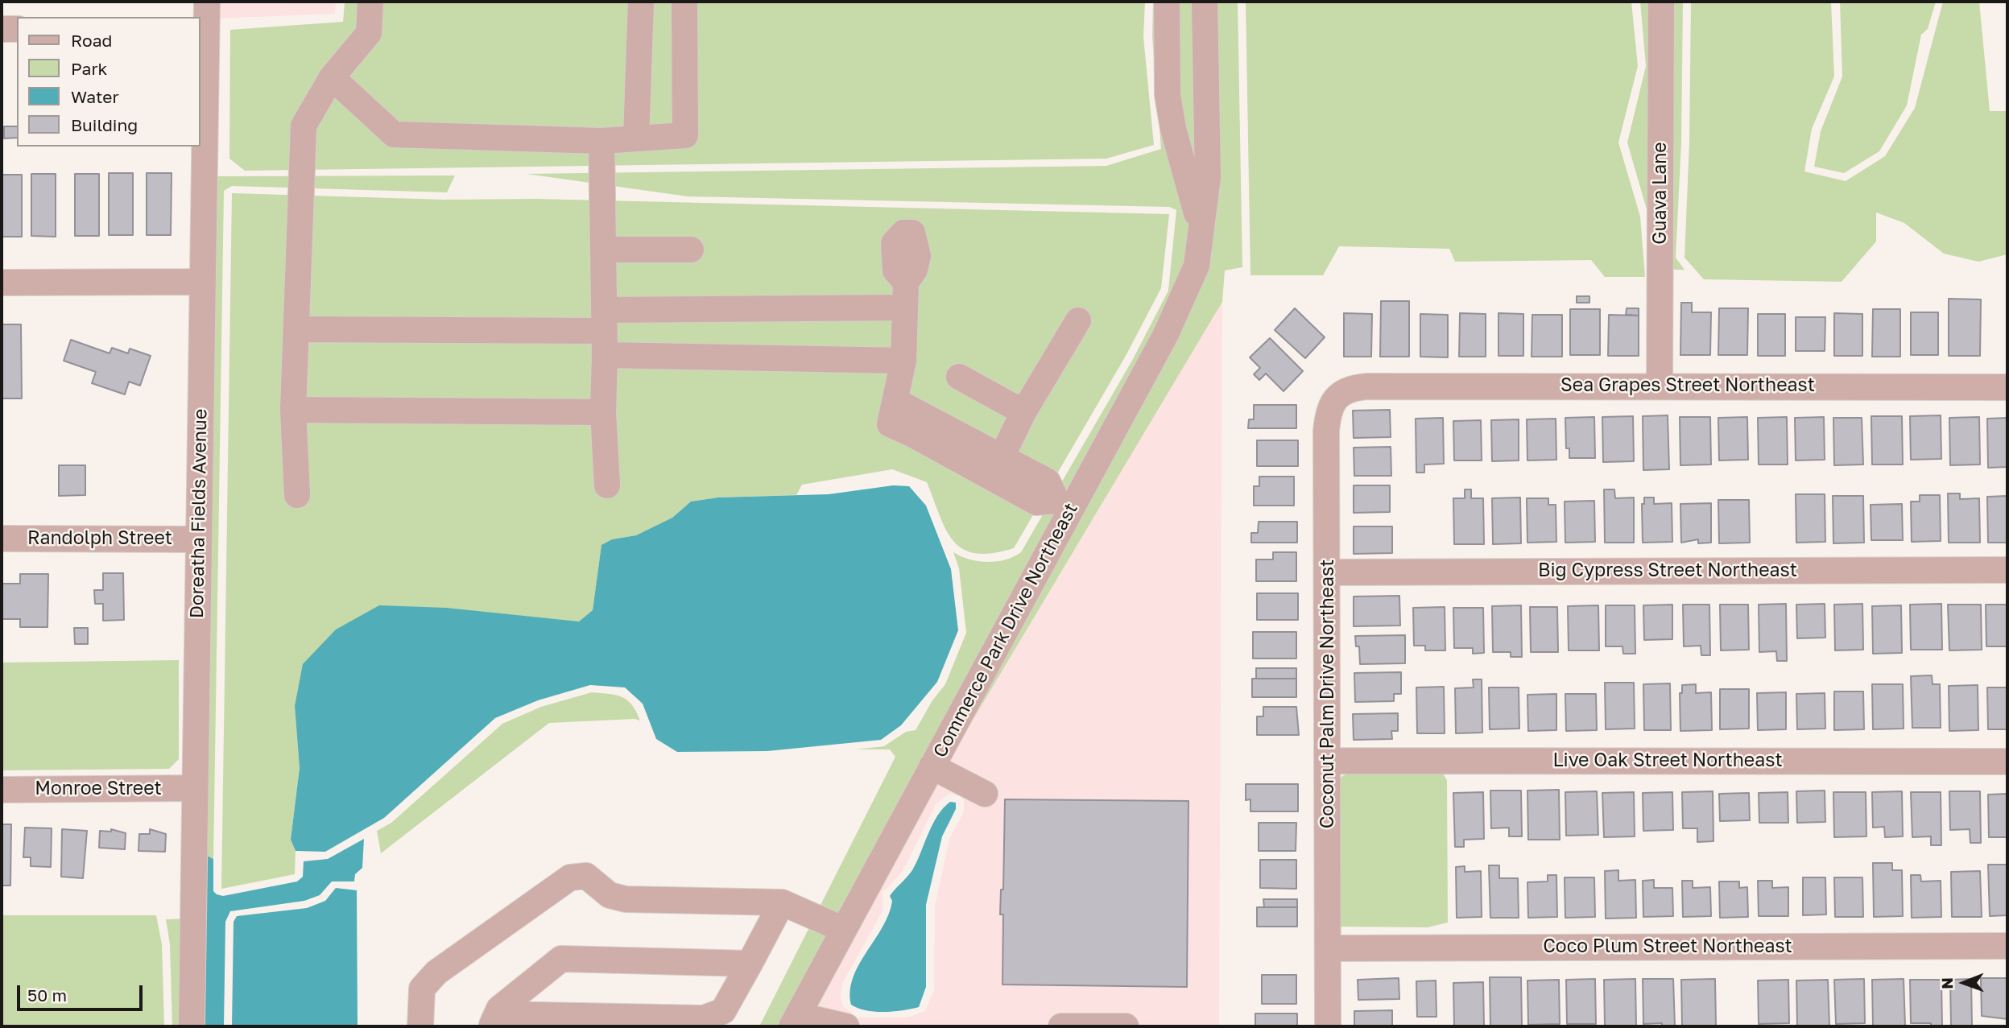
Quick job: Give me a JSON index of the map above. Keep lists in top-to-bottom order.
{
  "streets": {
    "street": [
      "Guava Lane",
      "Sea Grapes Street Northeast",
      "Doreatha Fields Avenue",
      "Randolph Street",
      "Big Cypress Street Northeast",
      "Commerce Park Drive Northeast",
      "Coconut Palm Drive Northeast",
      "Live Oak Street Northeast",
      "Monroe Street",
      "Coco Plum Street Northeast"
    ]
  },
  "crossings": [
    ["Guava Lane", "Sea Grapes Street Northeast"],
    ["Sea Grapes Street Northeast", "Coconut Palm Drive Northeast"],
    ["Doreatha Fields Avenue", "Randolph Street"],
    ["Doreatha Fields Avenue", "Monroe Street"],
    ["Big Cypress Street Northeast", "Coconut Palm Drive Northeast"],
    ["Coconut Palm Drive Northeast", "Live Oak Street Northeast"],
    ["Coconut Palm Drive Northeast", "Coco Plum Street Northeast"]
  ],
  "legend": [
    "Road",
    "Park",
    "Water",
    "Building"
  ],
  "scale_bar": "50 m",
  "north": "left"
}
